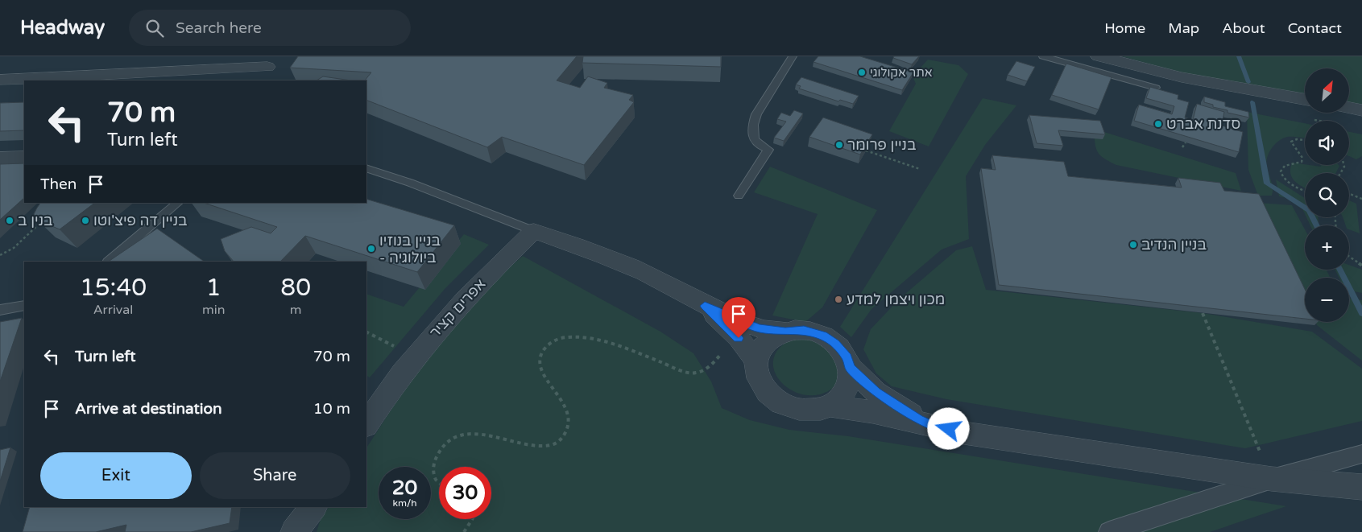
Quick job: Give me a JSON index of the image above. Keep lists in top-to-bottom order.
{
  "streets": {
    "street": ["אפרים קציר"]
  },
  "places": [
    "אתר אקולוגי",
    "סדנת אברט",
    "בניין פרומר",
    "בנין ב",
    "בניין דה פיצ'וטו",
    "בניין הנדיב",
    "בניין בנוזיו - ביולוגיה",
    "מכון ויצמן למדע"
  ],
  "north": "top right",
  "page": {
    "header": "Headway",
    "search": "Search here",
    "nav": [
      "Home",
      "Map",
      "About",
      "Contact"
    ],
    "map_buttons": ["+", "−"],
    "turn": ["70 m", "Turn left"],
    "then": "Then",
    "eta": [
      "15:40",
      "Arrival",
      "1",
      "min",
      "80",
      "m"
    ],
    "list": [
      {
        "name": "Turn left",
        "value": "70 m"
      },
      {
        "name": "Arrive at destination",
        "value": "10 m"
      }
    ],
    "buttons": ["Exit", "Share"],
    "speed": "20 km/h",
    "limit": "30"
  }
}
